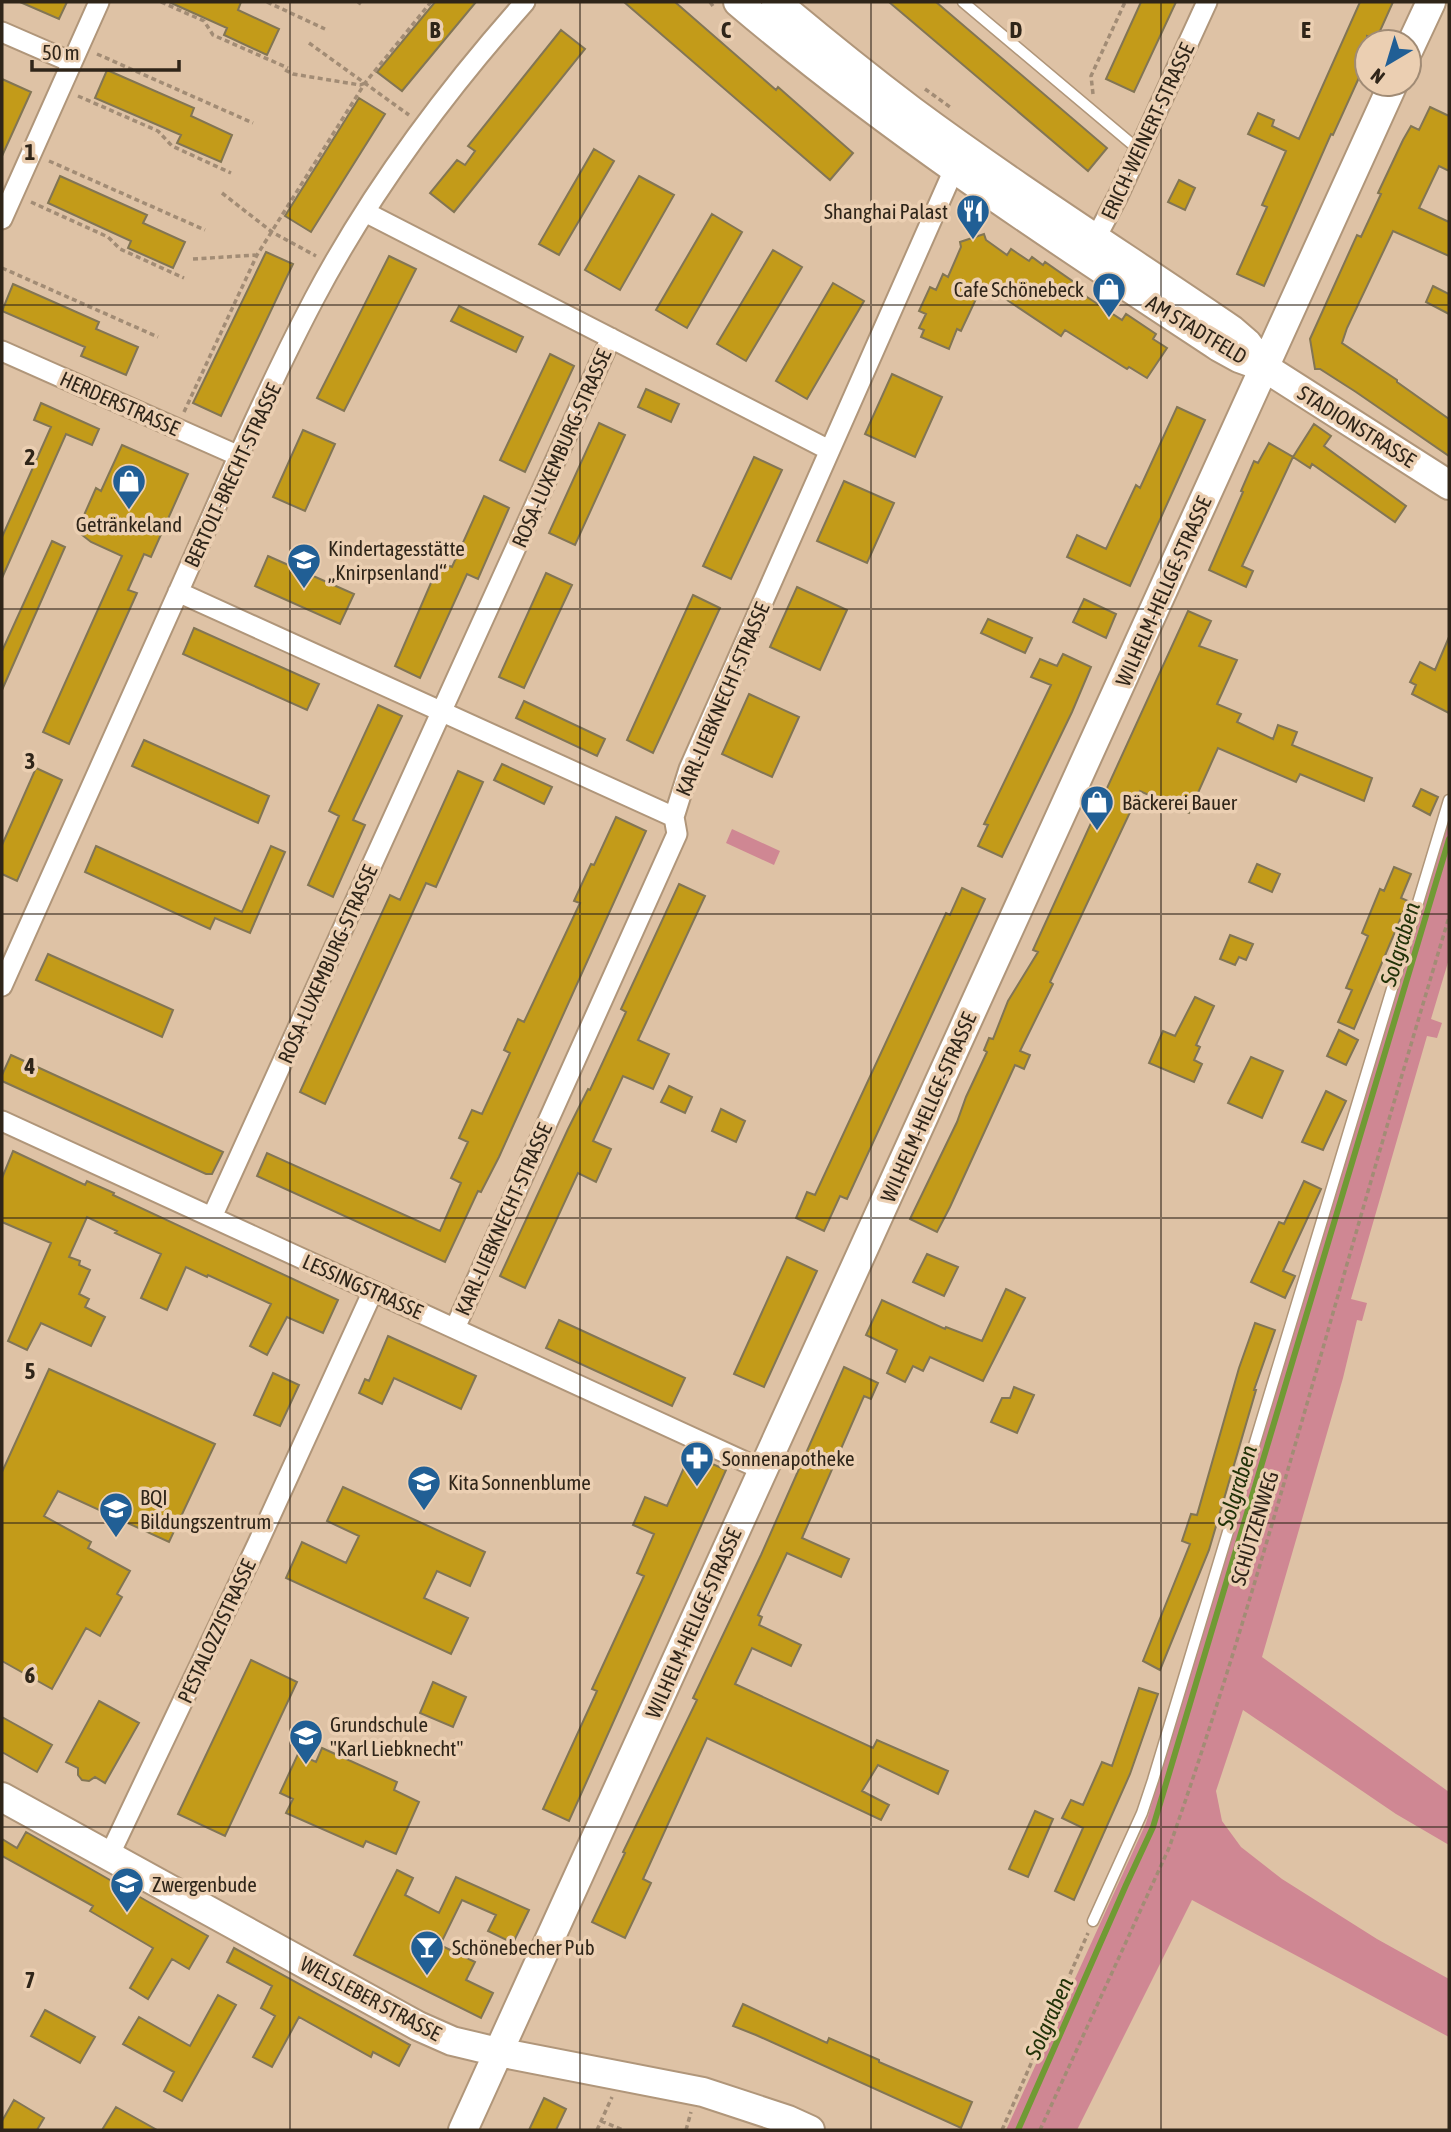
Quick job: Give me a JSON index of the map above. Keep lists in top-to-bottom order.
{
  "streets": {
    "main road": [
      "AM STADTFELD",
      "STADIONSTRASSE",
      "WILHELM-HELLGE-STRASSE",
      "WELSLEBER STRASSE"
    ],
    "street": [
      "ERICH-WEINERT-STRASSE",
      "HERDERSTRASSE",
      "ROSA-LUXEMBURG-STRASSE",
      "BERTOLT-BRECHT-STRASSE",
      "KARL-LIEBKNECHT-STRASSE",
      "LESSINGSTRASSE",
      "PESTALOZZISTRASSE"
    ],
    "path": ["SCHÜTZENWEG"]
  },
  "crossings": [
    ["ERICH-WEINERT-STRASSE", "AM STADTFELD"],
    ["AM STADTFELD", "STADIONSTRASSE"],
    ["AM STADTFELD", "WILHELM-HELLGE-STRASSE"],
    ["AM STADTFELD", "KARL-LIEBKNECHT-STRASSE"],
    ["HERDERSTRASSE", "BERTOLT-BRECHT-STRASSE"],
    ["STADIONSTRASSE", "WILHELM-HELLGE-STRASSE"],
    ["ROSA-LUXEMBURG-STRASSE", "BERTOLT-BRECHT-STRASSE"],
    ["ROSA-LUXEMBURG-STRASSE", "KARL-LIEBKNECHT-STRASSE"],
    ["ROSA-LUXEMBURG-STRASSE", "LESSINGSTRASSE"],
    ["WILHELM-HELLGE-STRASSE", "LESSINGSTRASSE"],
    ["WILHELM-HELLGE-STRASSE", "WELSLEBER STRASSE"],
    ["KARL-LIEBKNECHT-STRASSE", "LESSINGSTRASSE"],
    ["LESSINGSTRASSE", "PESTALOZZISTRASSE"],
    ["PESTALOZZISTRASSE", "WELSLEBER STRASSE"]
  ],
  "water": ["Solgraben"],
  "places": {
    "restaurant": ["Shanghai Palast"],
    "shop": ["Cafe Schönebeck", "Getränkeland", "Bäckerei Bauer"],
    "school or university": [
      "Kindertagesstätte „Knirpsenland“",
      "Kita Sonnenblume",
      "BQI Bildungszentrum",
      "Grundschule \"Karl Liebknecht\"",
      "Zwergenbude"
    ],
    "pharmacy": ["Sonnenapotheke"],
    "bar": ["Schönebecher Pub"]
  },
  "scale_bar": "50 m",
  "north": "bottom left",
  "grid": {
    "columns": [
      "B",
      "C",
      "D",
      "E"
    ],
    "rows": [
      "1",
      "2",
      "3",
      "4",
      "5",
      "6",
      "7"
    ]
  }
}
